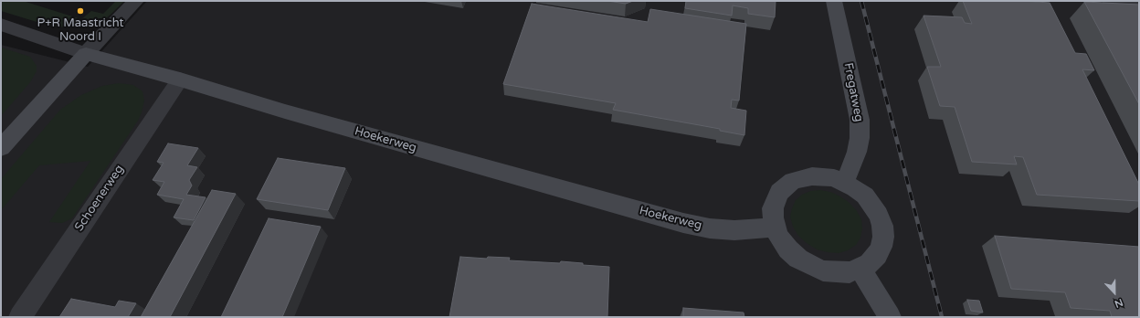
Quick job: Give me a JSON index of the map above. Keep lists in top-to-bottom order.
{
  "streets": {
    "street": ["Fregatweg", "Hoekerweg", "Schoenerweg"]
  },
  "crossings": [
    ["Fregatweg", "Hoekerweg"],
    ["Hoekerweg", "Schoenerweg"]
  ],
  "places": ["P+R Maastricht Noord I"],
  "north": "bottom"
}
